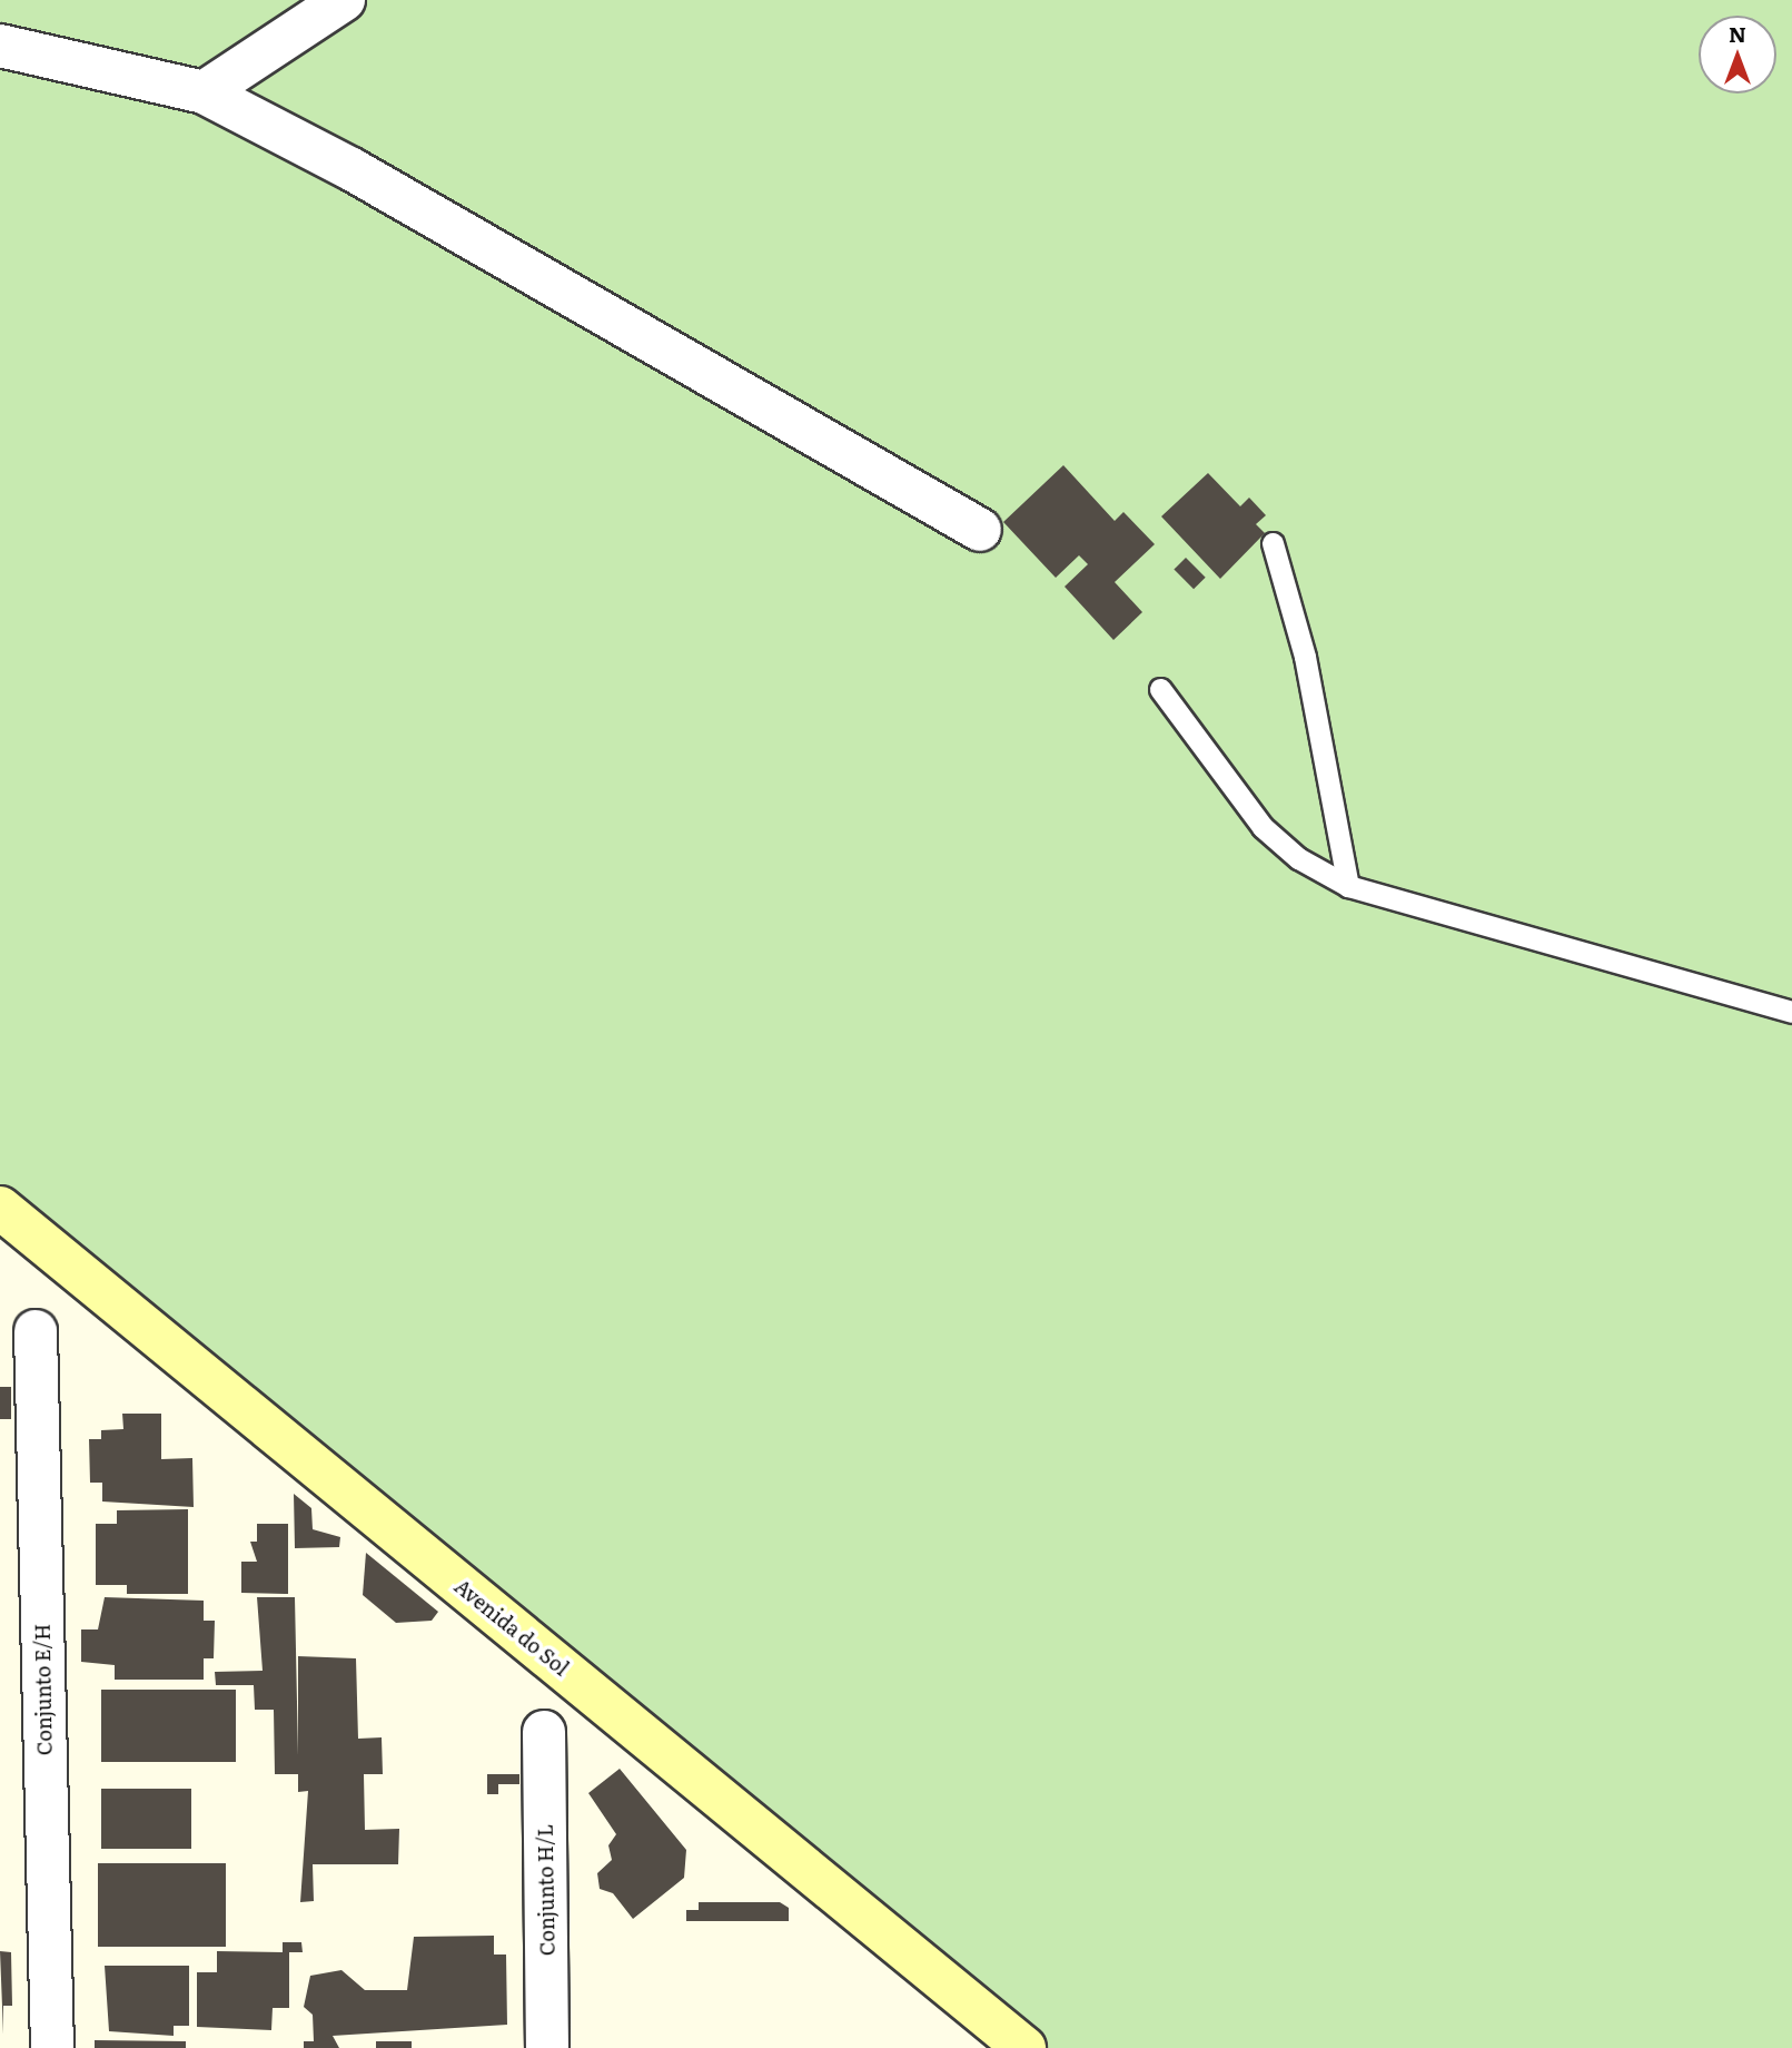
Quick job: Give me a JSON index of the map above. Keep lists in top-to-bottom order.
{
  "streets": {
    "street": ["Avenida do Sol", "Conjunto E/H", "Conjunto H/L"]
  },
  "north": "top"
}
